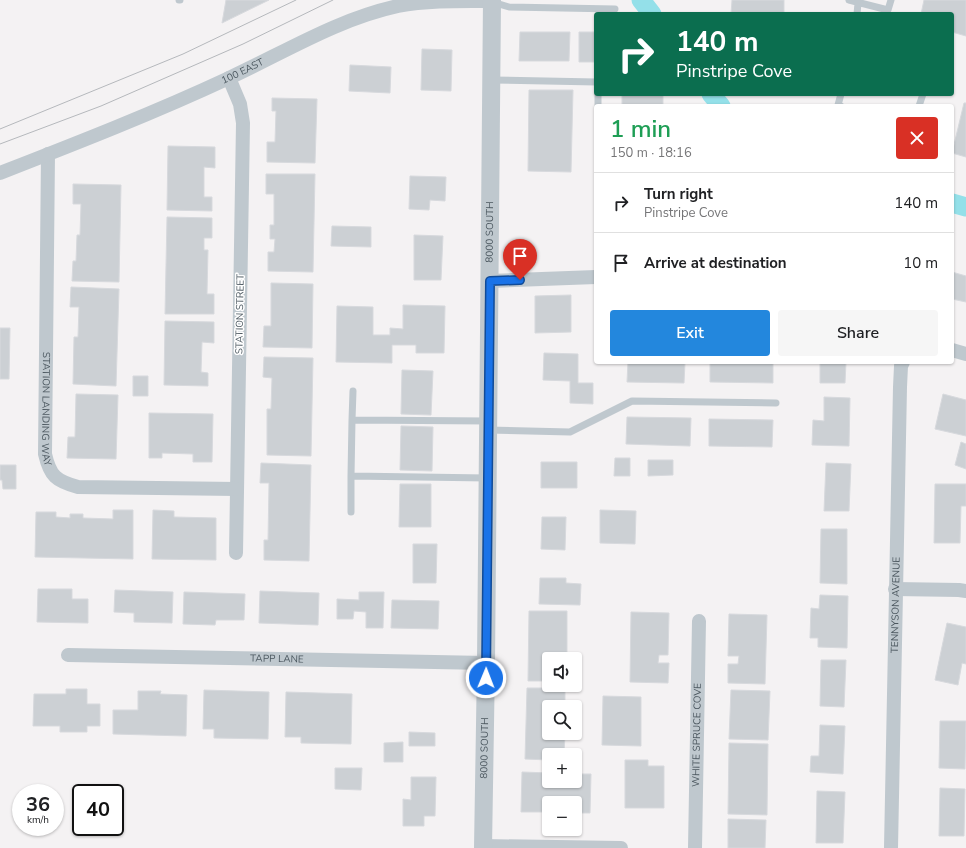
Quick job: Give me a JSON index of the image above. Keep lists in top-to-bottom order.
{
  "streets": {
    "street": [
      "100 EAST",
      "8000 SOUTH",
      "STATION STREET",
      "STATION LANDING WAY",
      "TENNYSON AVENUE",
      "TAPP LANE",
      "WHITE SPRUCE COVE"
    ]
  },
  "crossings": [
    ["100 EAST", "8000 SOUTH"],
    ["100 EAST", "STATION STREET"],
    ["100 EAST", "STATION LANDING WAY"],
    ["8000 SOUTH", "TAPP LANE"],
    ["STATION STREET", "STATION LANDING WAY"]
  ],
  "page": {
    "turn": ["140 m", "Pinstripe Cove"],
    "heading": ["1 min", "150 m · 18:16"],
    "list": [
      {
        "name": "Turn right",
        "note": "Pinstripe Cove",
        "value": "140 m"
      },
      {
        "name": "Arrive at destination",
        "value": "10 m"
      }
    ],
    "buttons": ["Exit", "Share"],
    "map_buttons": ["+", "−"],
    "speed": "36 km/h",
    "limit": "40"
  }
}
